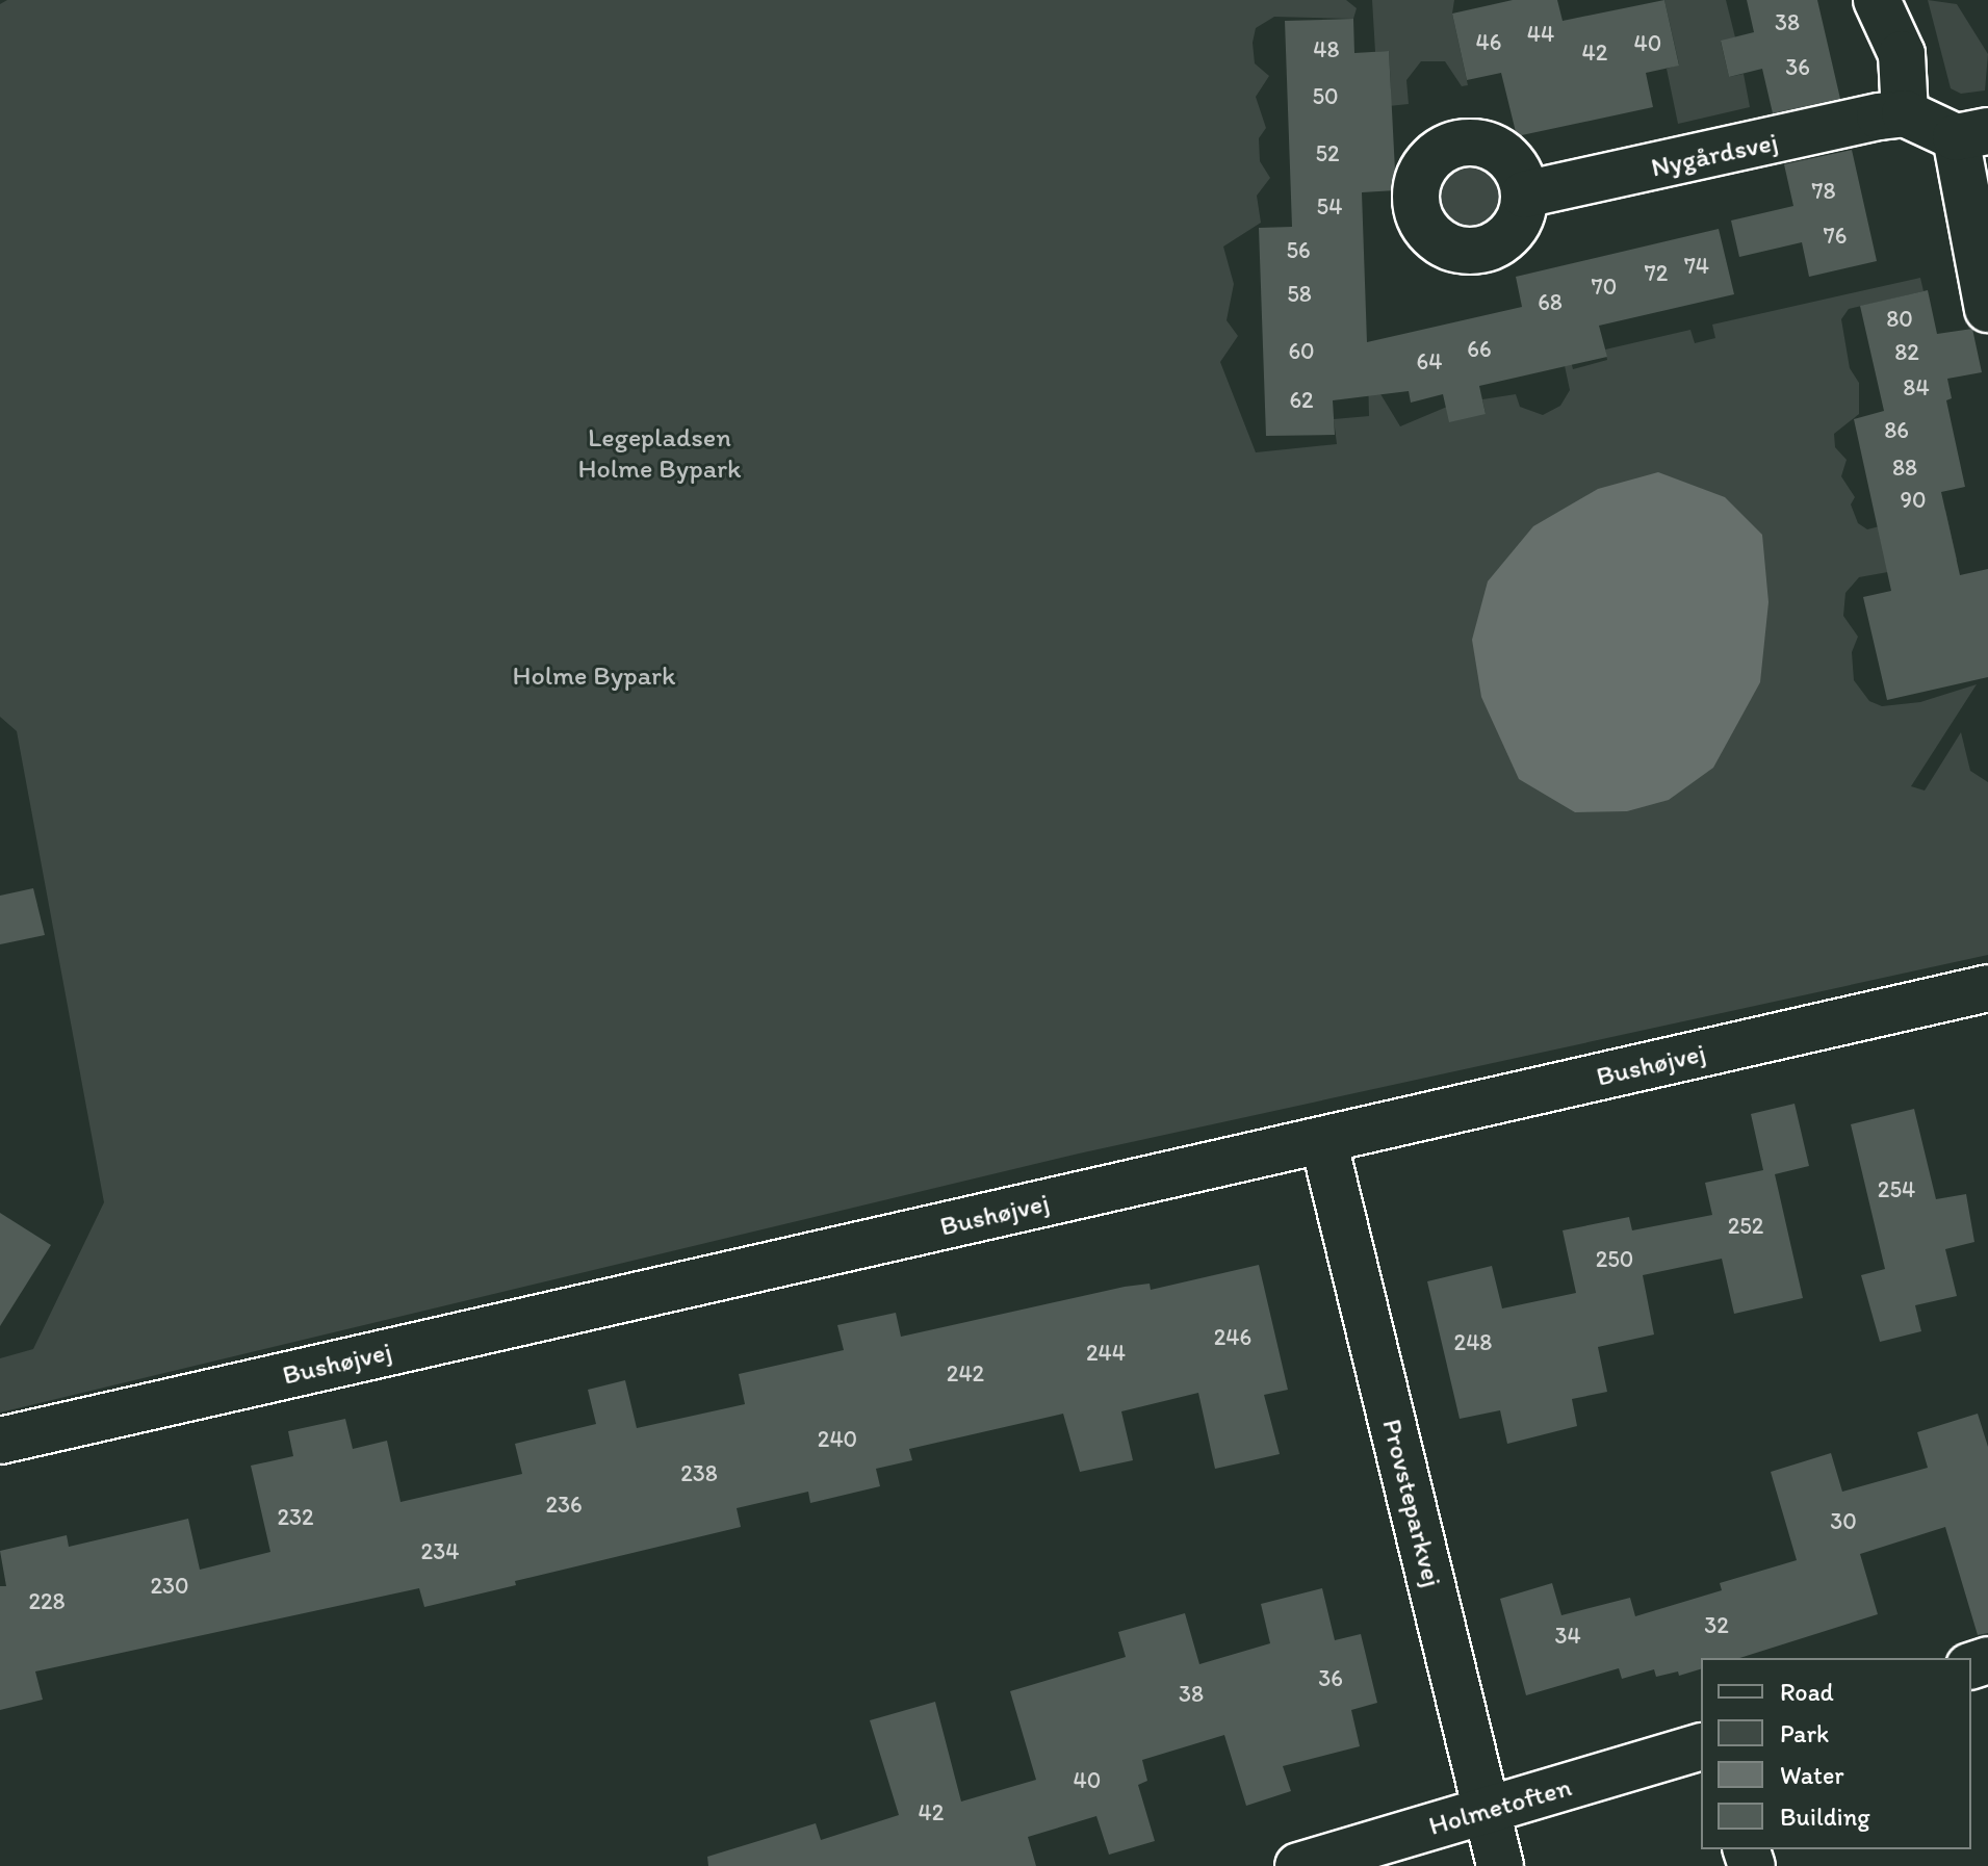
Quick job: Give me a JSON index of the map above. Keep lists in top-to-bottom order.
{
  "streets": {
    "street": [
      "Nygårdsvej",
      "Bushøjvej",
      "Provsteparkvej",
      "Holmetoften"
    ]
  },
  "crossings": [
    ["Bushøjvej", "Provsteparkvej"],
    ["Provsteparkvej", "Holmetoften"]
  ],
  "parks": ["Legepladsen Holme Bypark", "Holme Bypark"],
  "house_numbers": [
    "38",
    "44",
    "46",
    "40",
    "48",
    "42",
    "36",
    "50",
    "52",
    "78",
    "54",
    "76",
    "56",
    "74",
    "72",
    "70",
    "58",
    "68",
    "80",
    "66",
    "60",
    "82",
    "64",
    "84",
    "62",
    "86",
    "88",
    "90",
    "254",
    "252",
    "250",
    "246",
    "248",
    "244",
    "242",
    "240",
    "238",
    "236",
    "232",
    "30",
    "234",
    "230",
    "228",
    "32",
    "34",
    "36",
    "38",
    "40",
    "42"
  ],
  "legend": [
    "Road",
    "Park",
    "Water",
    "Building"
  ]
}
